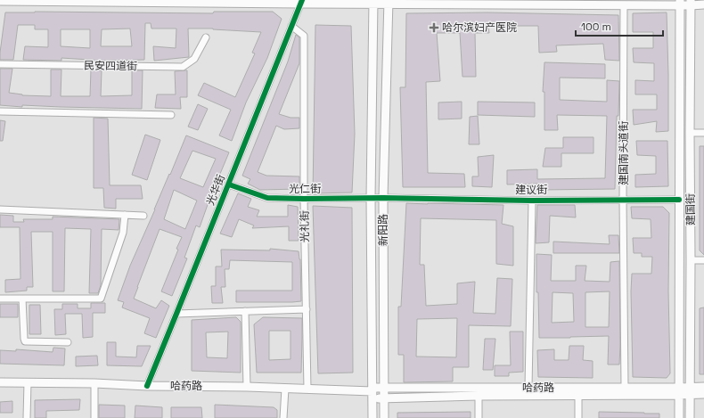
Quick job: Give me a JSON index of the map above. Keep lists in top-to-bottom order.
{
  "streets": {
    "main road": ["建国街", "新阳路", "哈药路"],
    "street": [
      "民安四道街",
      "建国南头道街",
      "光仁街",
      "光华街",
      "建议街",
      "光礼街"
    ]
  },
  "crossings": [
    ["建国南头道街", "建议街"],
    ["建国南头道街", "哈药路"],
    ["光仁街", "光华街"],
    ["光仁街", "建议街"],
    ["光仁街", "光礼街"],
    ["光仁街", "新阳路"],
    ["光华街", "光礼街"],
    ["光华街", "哈药路"],
    ["建议街", "建国街"],
    ["建议街", "新阳路"],
    ["建国街", "哈药路"],
    ["光礼街", "哈药路"],
    ["新阳路", "哈药路"]
  ],
  "places": {
    "health": ["哈尔滨妇产医院"]
  },
  "scale_bar": "100 m"
}
